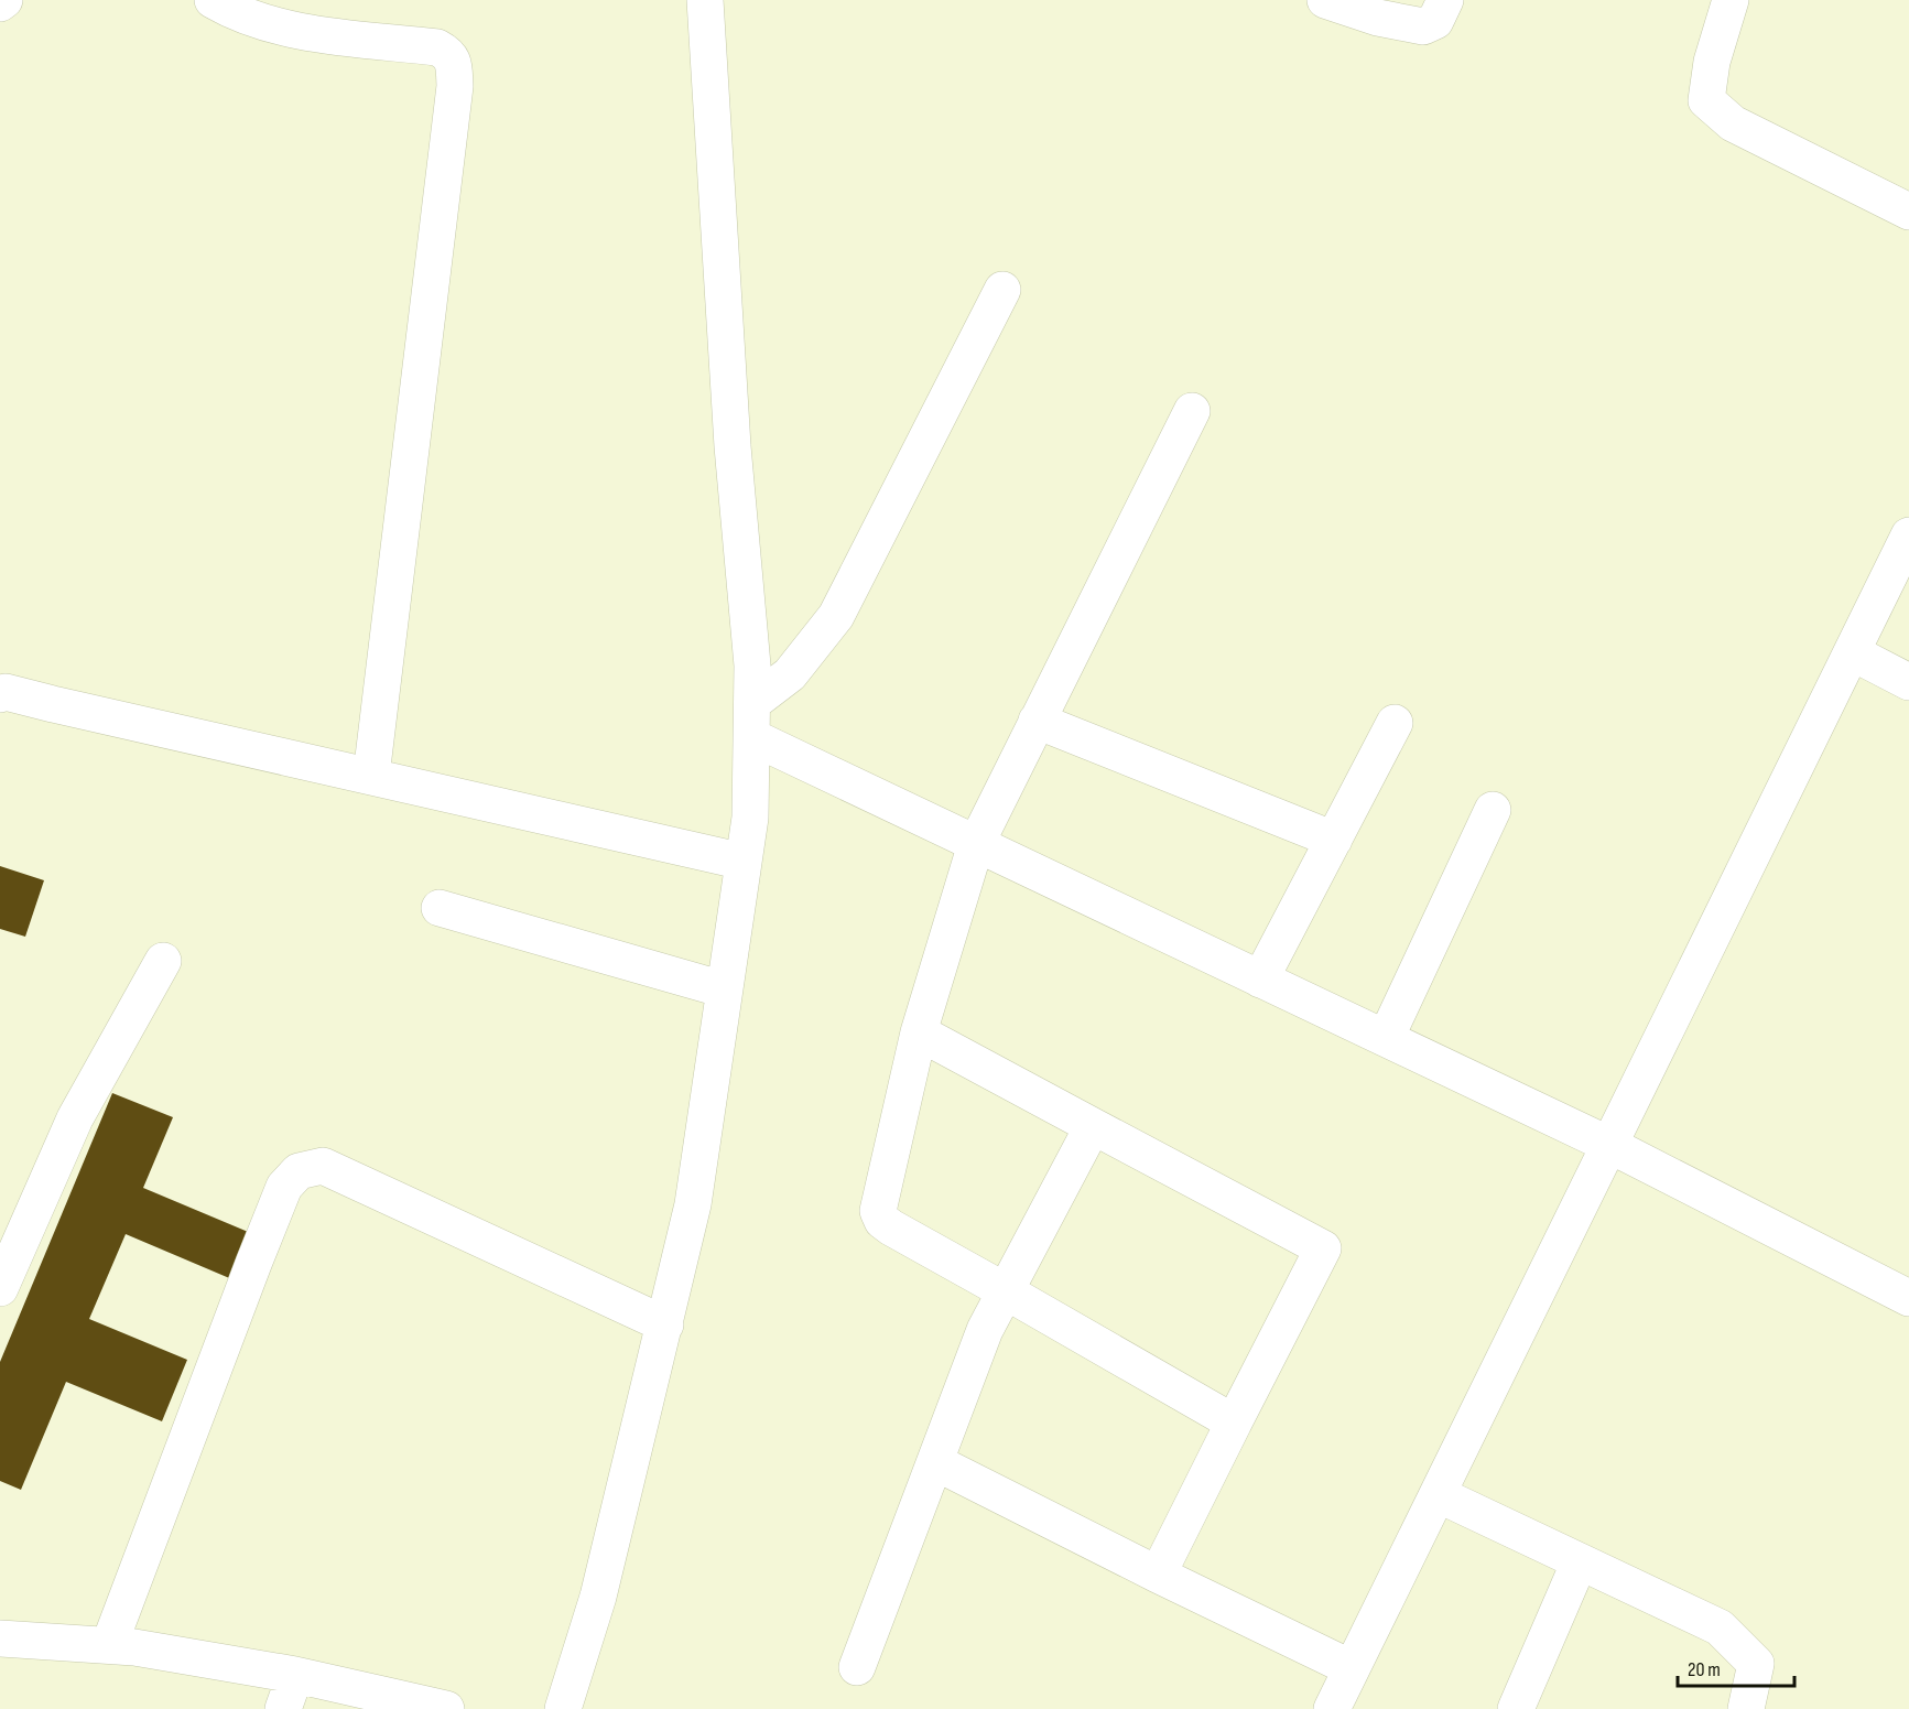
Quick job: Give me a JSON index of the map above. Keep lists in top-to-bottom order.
{
  "scale_bar": "20 m"
}
